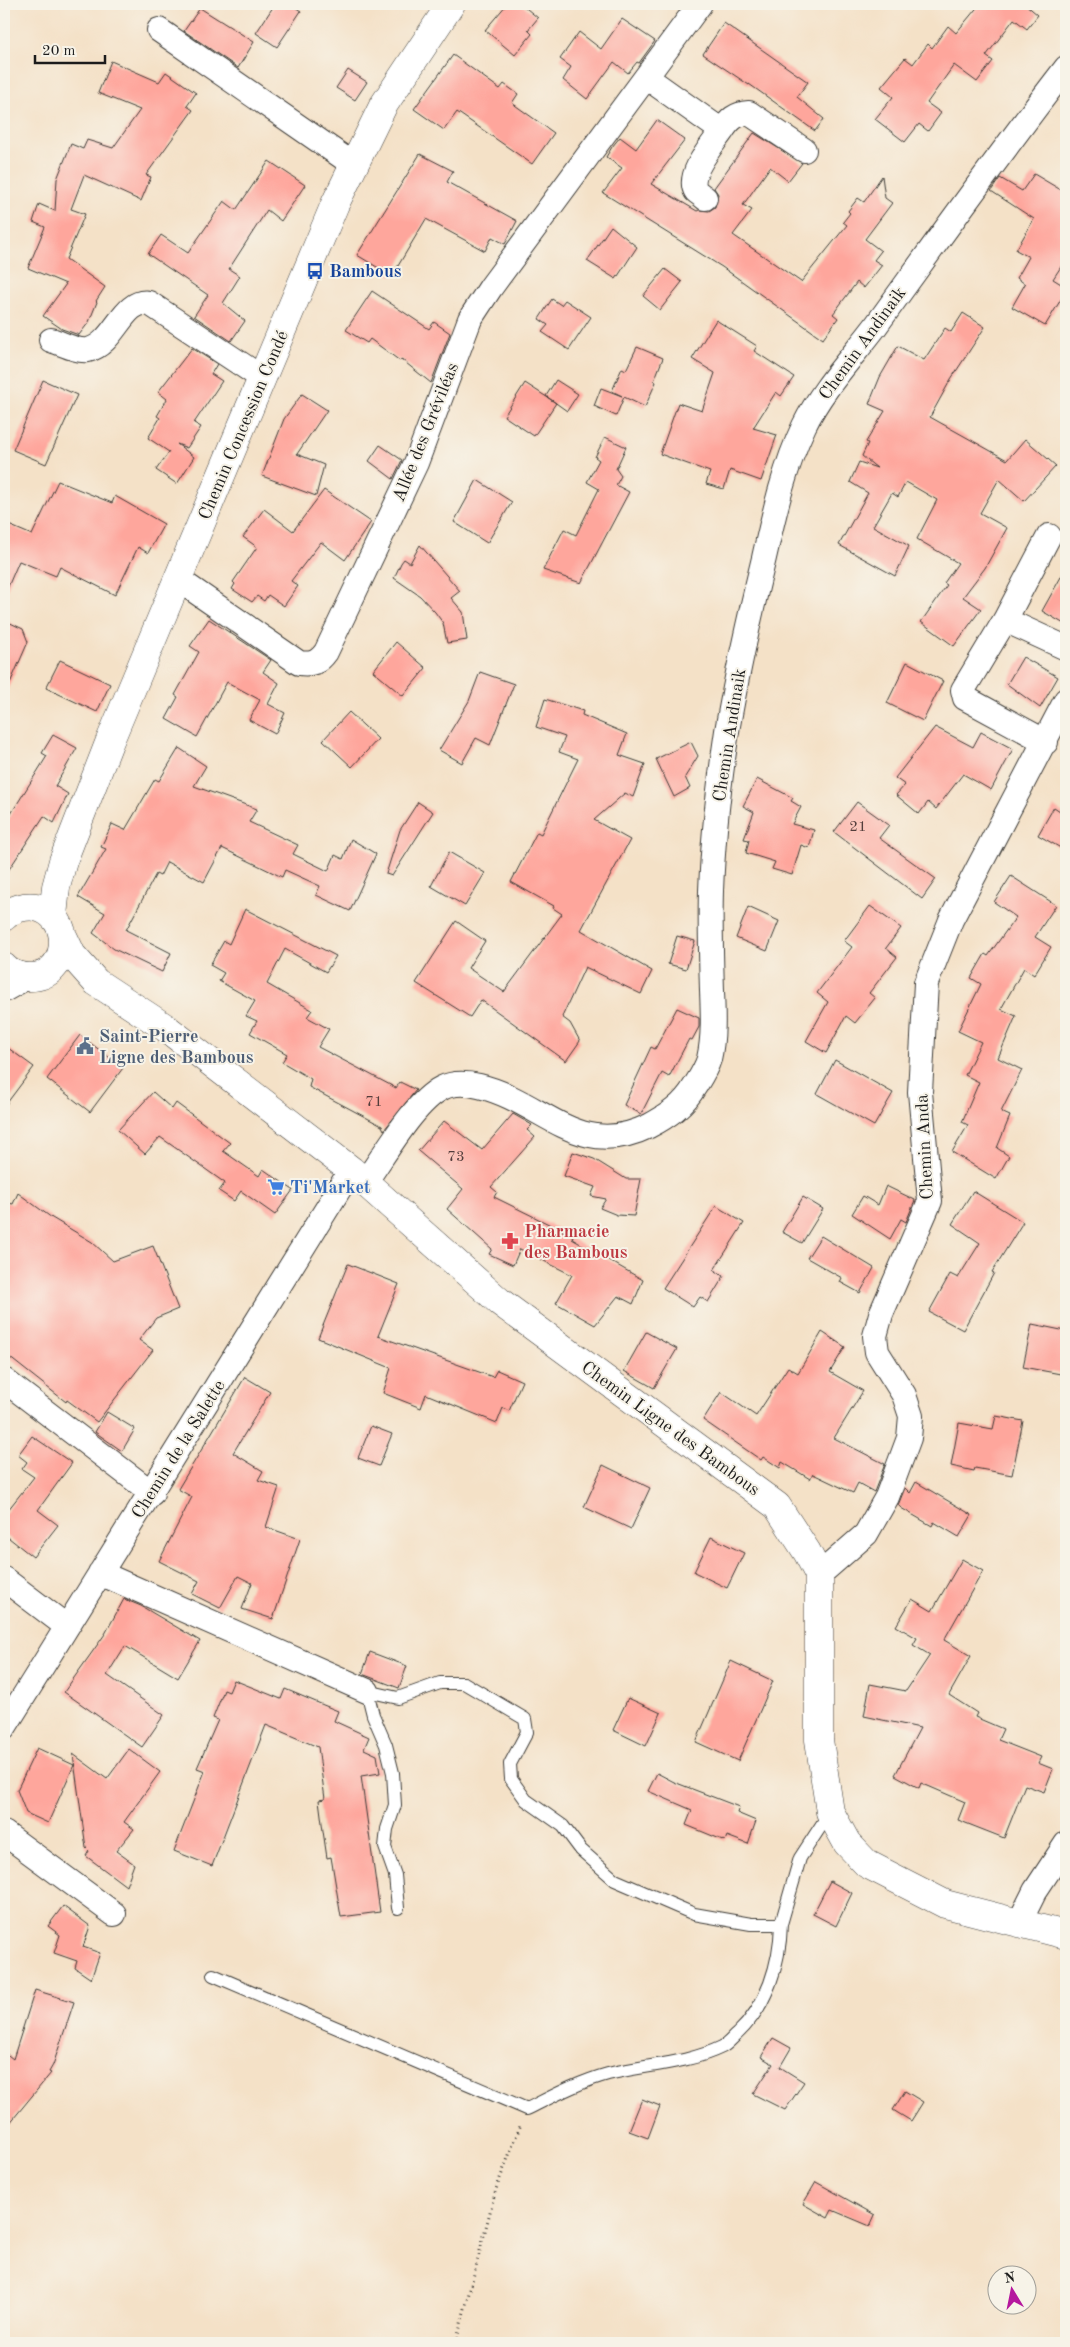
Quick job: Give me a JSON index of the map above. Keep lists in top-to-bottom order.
{
  "streets": {
    "main road": ["Chemin Concession Condé", "Chemin Ligne des Bambous"],
    "street": [
      "Chemin Andinaik",
      "Allée des Gréviléas",
      "Chemin Anda",
      "Chemin de la Salette"
    ]
  },
  "crossings": [
    ["Chemin Andinaik", "Chemin Ligne des Bambous"],
    ["Chemin Andinaik", "Chemin de la Salette"],
    ["Chemin Concession Condé", "Allée des Gréviléas"],
    ["Chemin Concession Condé", "Chemin Ligne des Bambous"],
    ["Chemin Anda", "Chemin Ligne des Bambous"],
    ["Chemin Ligne des Bambous", "Chemin de la Salette"]
  ],
  "places": {
    "bus stop": ["Bambous"],
    "public building": ["Saint-Pierre Ligne des Bambous"],
    "supermarket": ["Ti'Market"],
    "pharmacy": ["Pharmacie des Bambous"]
  },
  "house_numbers": ["21", "71", "73"],
  "scale_bar": "20 m",
  "north": "top"
}
